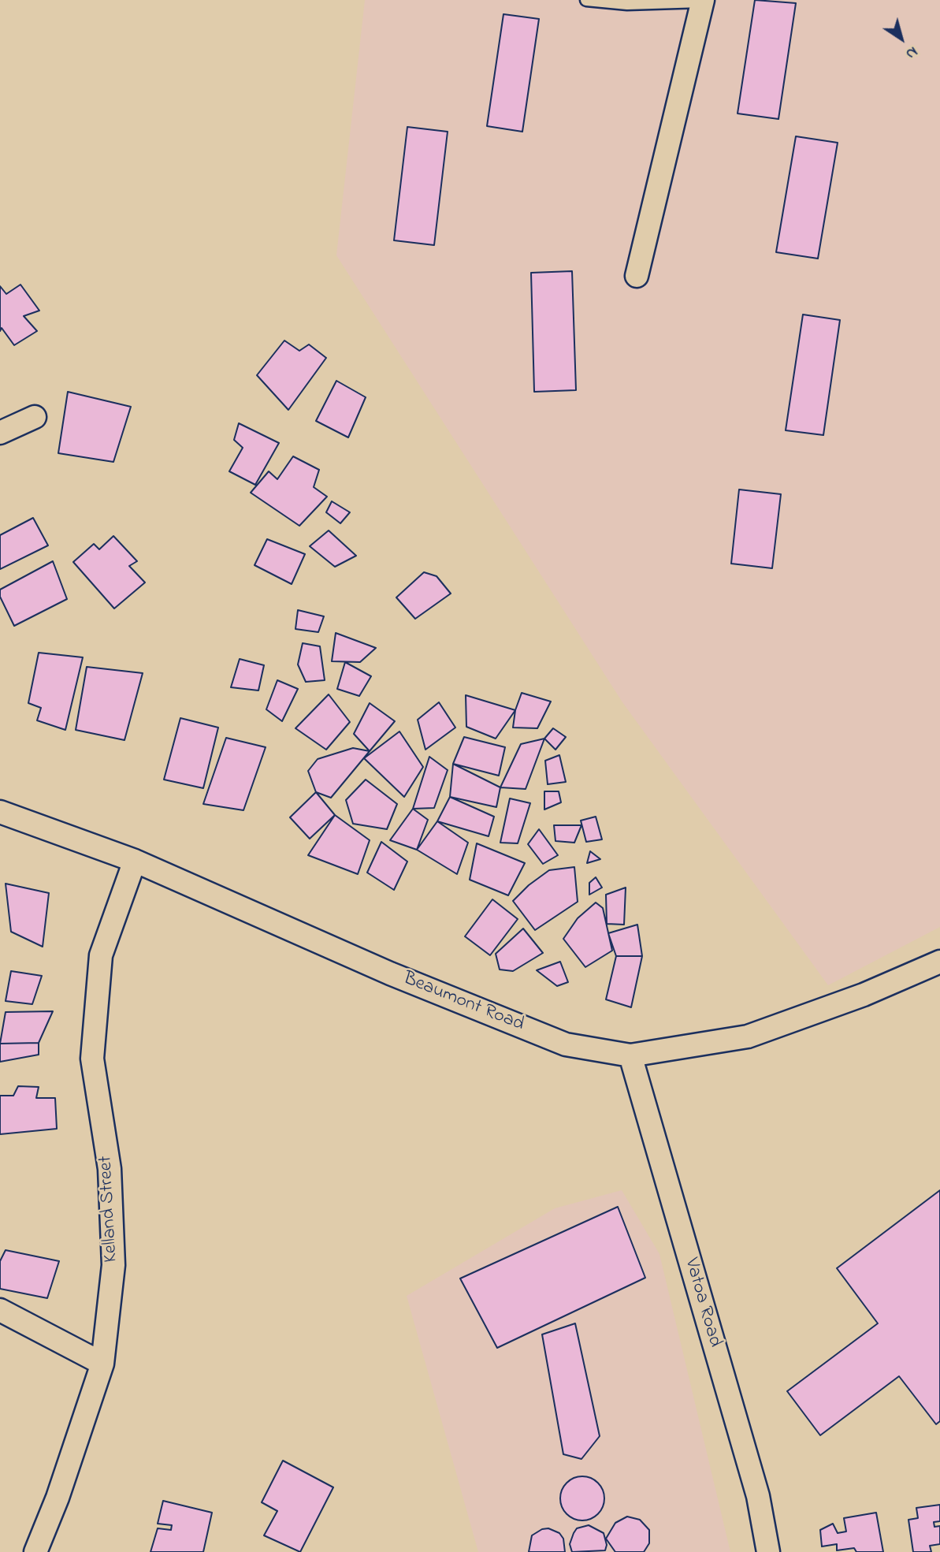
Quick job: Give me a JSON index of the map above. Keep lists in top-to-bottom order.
{
  "streets": {
    "street": ["Beaumont Road", "Kelland Street", "Vatoa Road"]
  },
  "crossings": [
    ["Beaumont Road", "Kelland Street"],
    ["Beaumont Road", "Vatoa Road"]
  ],
  "north": "bottom right"
}
